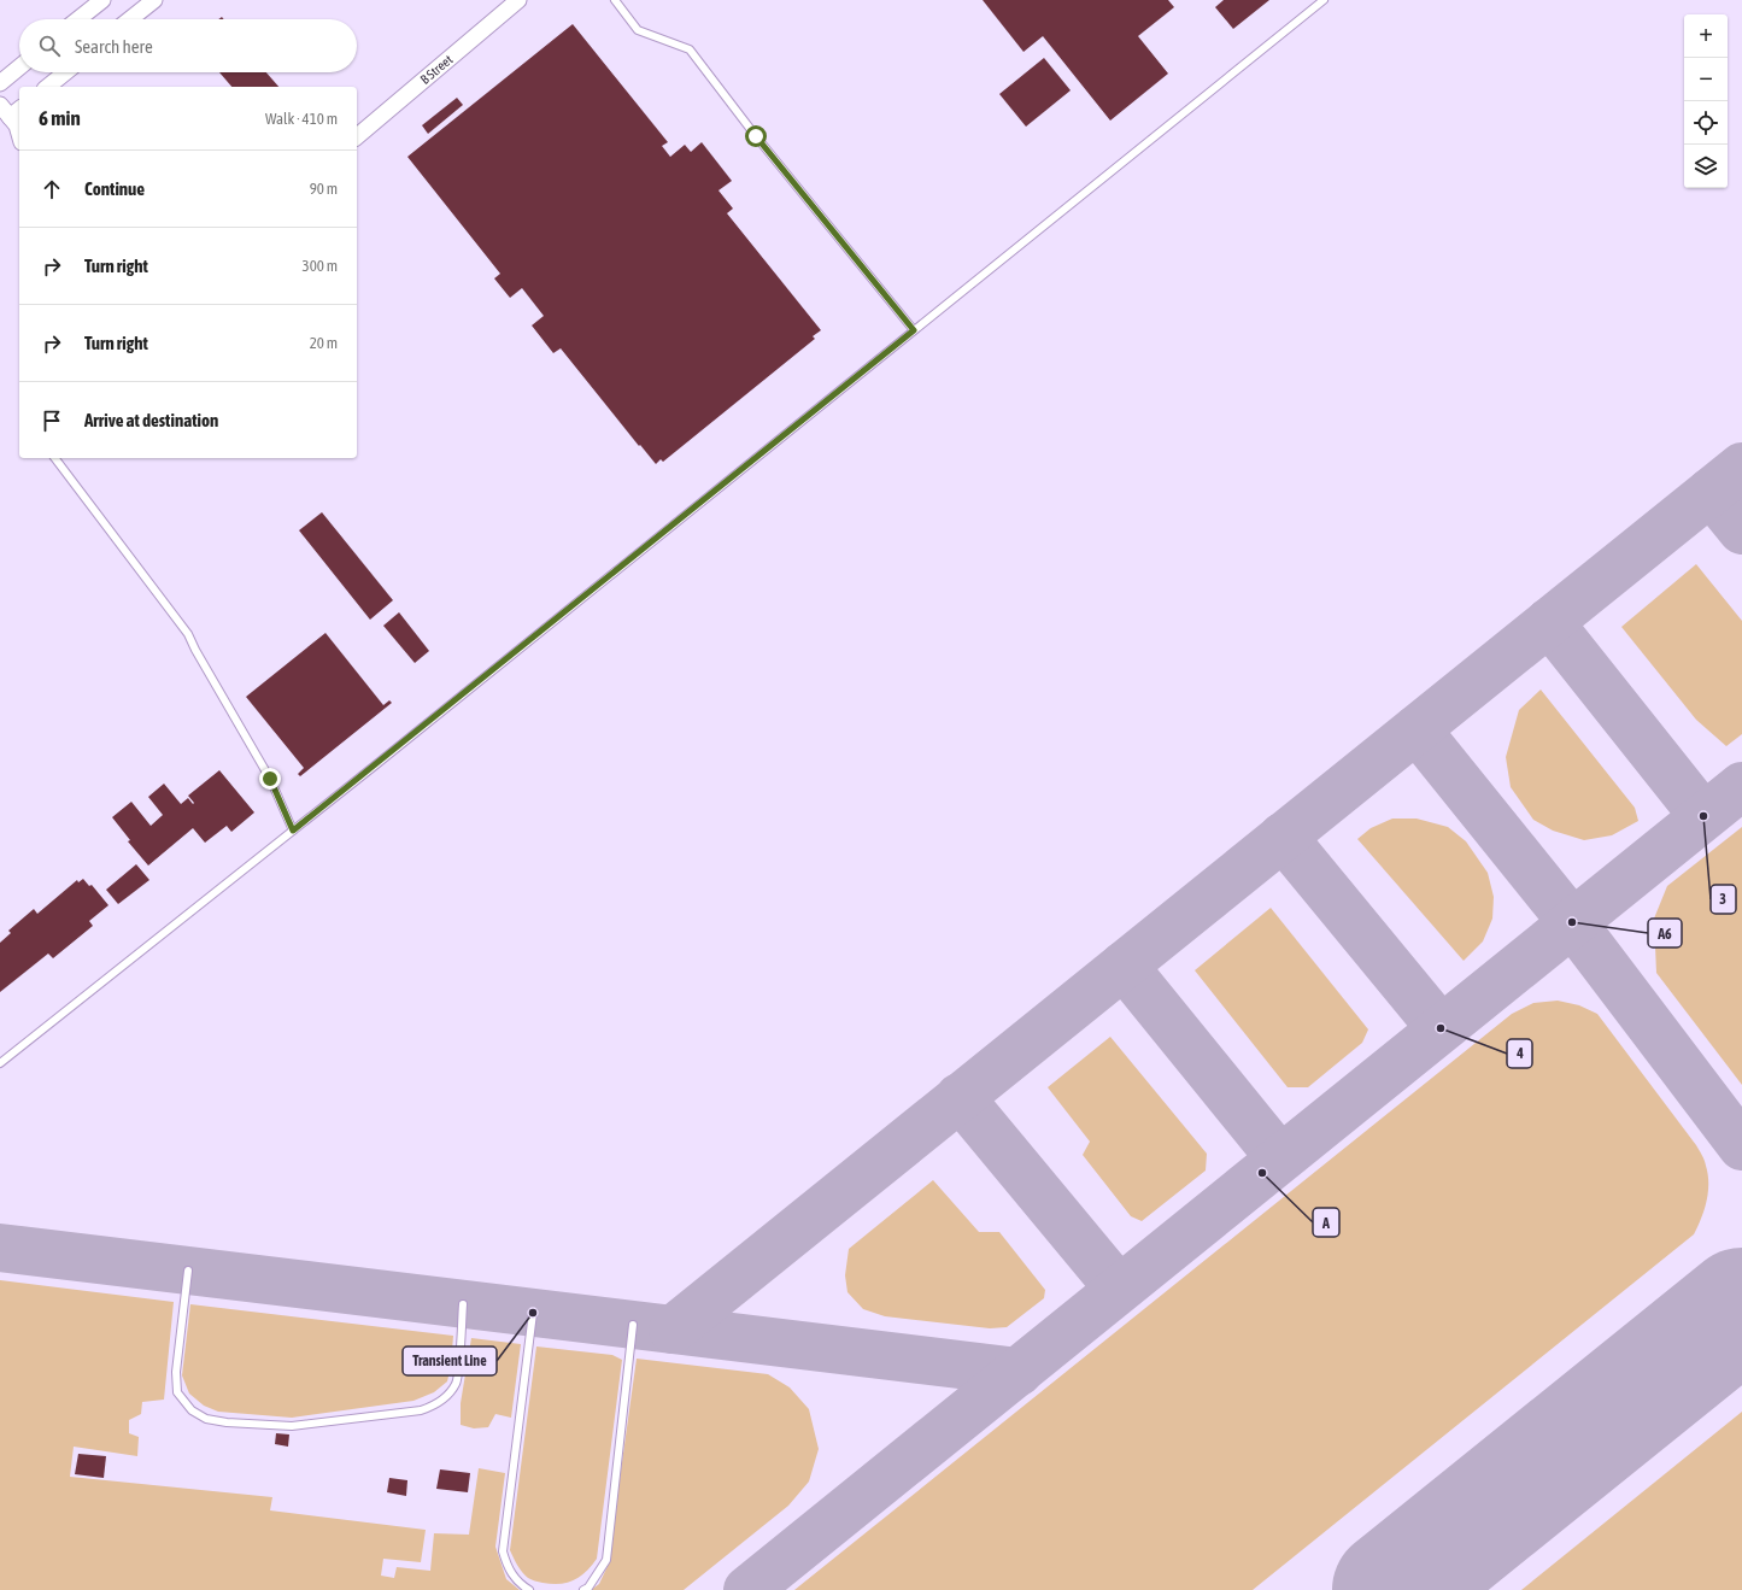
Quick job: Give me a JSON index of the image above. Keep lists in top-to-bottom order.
{
  "streets": {
    "street": ["B Street"]
  },
  "places": [
    "3",
    "A6",
    "4",
    "A",
    "Transient Line"
  ],
  "page": {
    "map_buttons": ["+", "−"],
    "search": "Search here",
    "heading": ["6 min", "Walk · 410 m"],
    "list": [
      ["Continue", "90 m"],
      ["Turn right", "300 m"],
      ["Turn right", "20 m"],
      "Arrive at destination"
    ]
  }
}
